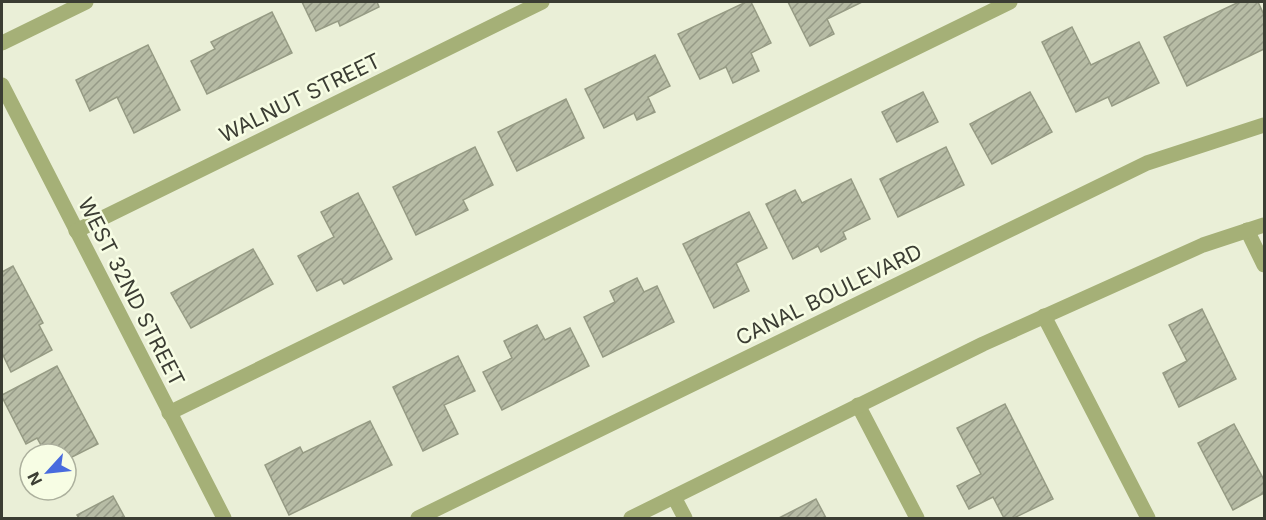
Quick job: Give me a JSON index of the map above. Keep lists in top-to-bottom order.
{
  "streets": {
    "street": ["WALNUT STREET", "WEST 32ND STREET", "CANAL BOULEVARD"]
  },
  "crossings": [
    ["WALNUT STREET", "WEST 32ND STREET"]
  ],
  "north": "bottom left"
}
